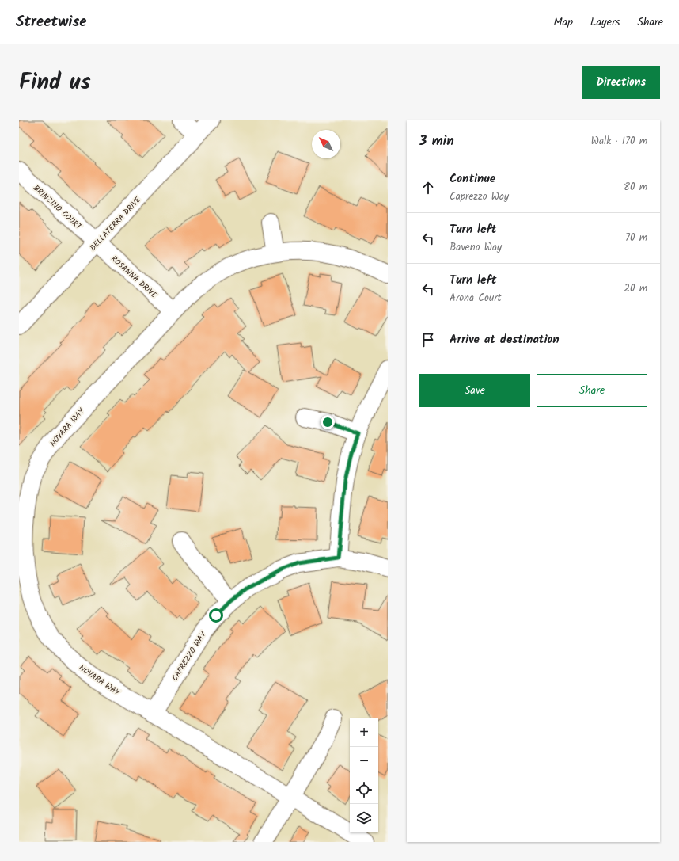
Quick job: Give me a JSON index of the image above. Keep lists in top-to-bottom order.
{
  "streets": {
    "street": [
      "BRINZINO COURT",
      "BELLATERRA DRIVE",
      "ROSANNA DRIVE",
      "NOVARA WAY",
      "CAPREZZO WAY"
    ]
  },
  "crossings": [
    ["BRINZINO COURT", "BELLATERRA DRIVE"],
    ["BRINZINO COURT", "ROSANNA DRIVE"],
    ["BELLATERRA DRIVE", "ROSANNA DRIVE"],
    ["ROSANNA DRIVE", "NOVARA WAY"],
    ["NOVARA WAY", "CAPREZZO WAY"]
  ],
  "north": "top left",
  "page": {
    "header": "Streetwise",
    "nav": ["Map", "Layers", "Share"],
    "title": "Find us",
    "buttons": [
      "Directions",
      ["Save", "Share"]
    ],
    "heading": ["3 min", "Walk · 170 m"],
    "list": [
      ["Continue", "Caprezzo Way", "80 m"],
      ["Turn left", "Baveno Way", "70 m"],
      ["Turn left", "Arona Court", "20 m"],
      "Arrive at destination"
    ],
    "map_buttons": ["+", "−"]
  }
}
